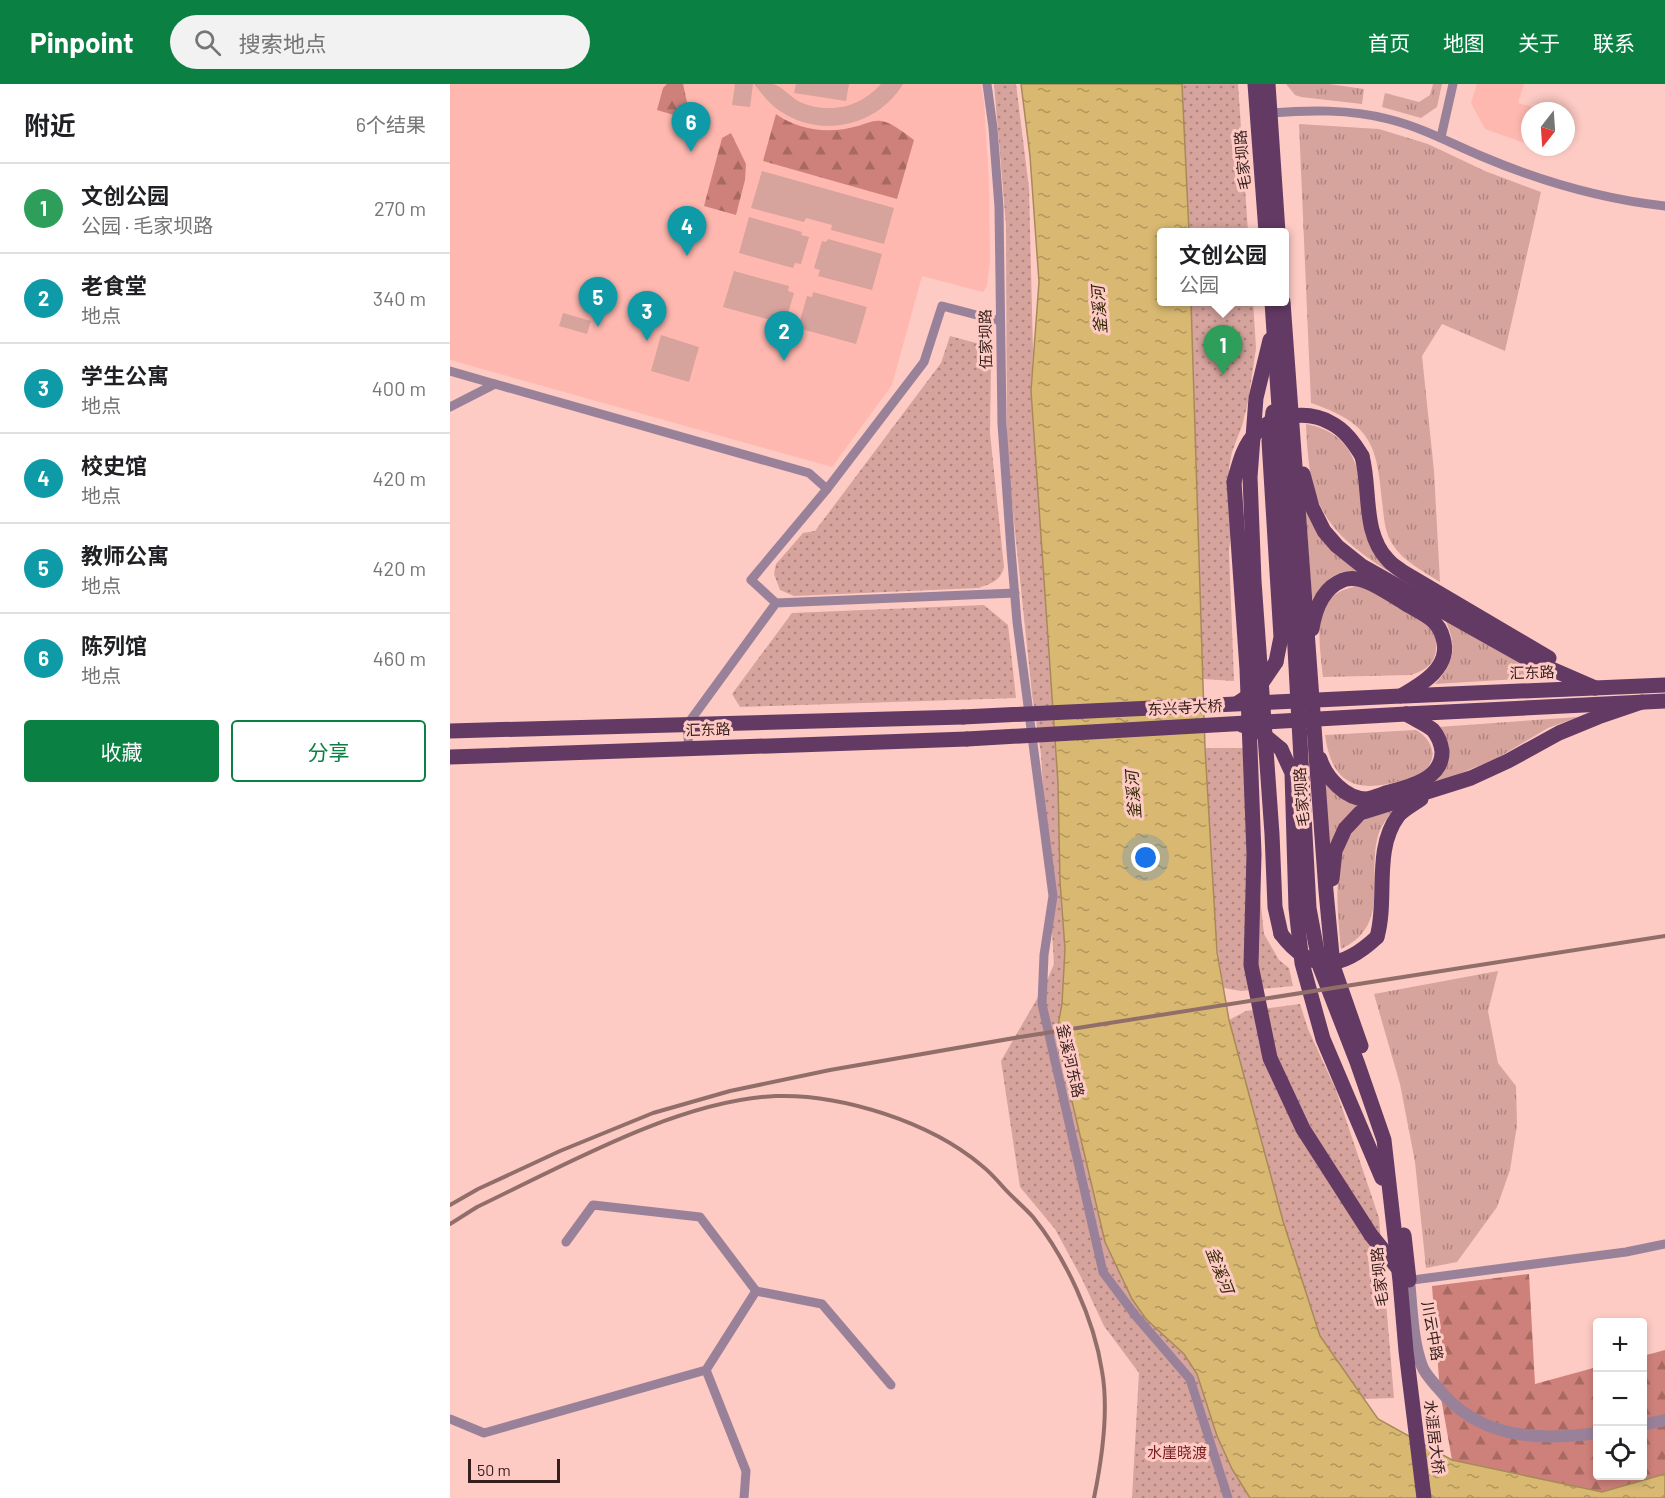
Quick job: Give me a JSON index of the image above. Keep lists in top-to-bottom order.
{
  "streets": {
    "main road": [
      "毛家坝路",
      "汇东路",
      "东兴寺大桥",
      "水涯居大桥"
    ],
    "street": ["伍家坝路", "釜溪河东路", "川云中路"]
  },
  "crossings": [
    ["毛家坝路", "川云中路"],
    ["毛家坝路", "水涯居大桥"],
    ["伍家坝路", "釜溪河东路"],
    ["汇东路", "东兴寺大桥"]
  ],
  "water": ["釜溪河"],
  "parks": ["水崖晓渡"],
  "scale_bar": "50 m",
  "north": "bottom",
  "page": {
    "header": "Pinpoint",
    "search": "搜索地点",
    "nav": [
      "首页",
      "地图",
      "关于",
      "联系"
    ],
    "heading": ["附近", "6个结果"],
    "pins": [
      "6",
      "4",
      "5",
      "3",
      "2",
      "1"
    ],
    "list": [
      {
        "mark": "1",
        "name": "文创公园",
        "note": "公园 · 毛家坝路",
        "value": "270 m"
      },
      {
        "mark": "2",
        "name": "老食堂",
        "note": "地点",
        "value": "340 m"
      },
      {
        "mark": "3",
        "name": "学生公寓",
        "note": "地点",
        "value": "400 m"
      },
      {
        "mark": "4",
        "name": "校史馆",
        "note": "地点",
        "value": "420 m"
      },
      {
        "mark": "5",
        "name": "教师公寓",
        "note": "地点",
        "value": "420 m"
      },
      {
        "mark": "6",
        "name": "陈列馆",
        "note": "地点",
        "value": "460 m"
      }
    ],
    "popup": ["文创公园", "公园"],
    "buttons": ["收藏", "分享"],
    "map_buttons": ["+", "−"],
    "scale": "50 m"
  }
}
